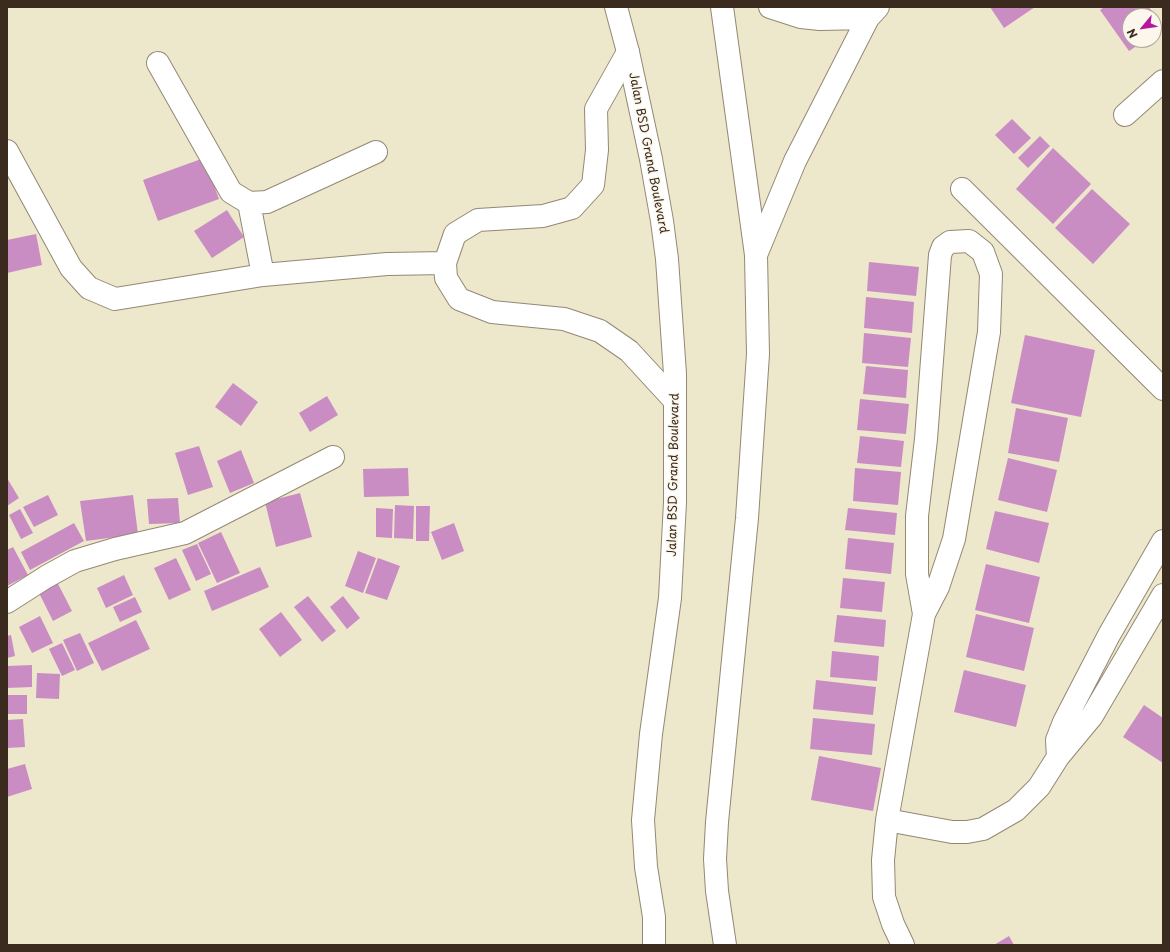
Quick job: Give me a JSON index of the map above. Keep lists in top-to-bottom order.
{
  "streets": {
    "street": ["Jalan BSD Grand Boulevard"]
  },
  "north": "bottom left"
}
